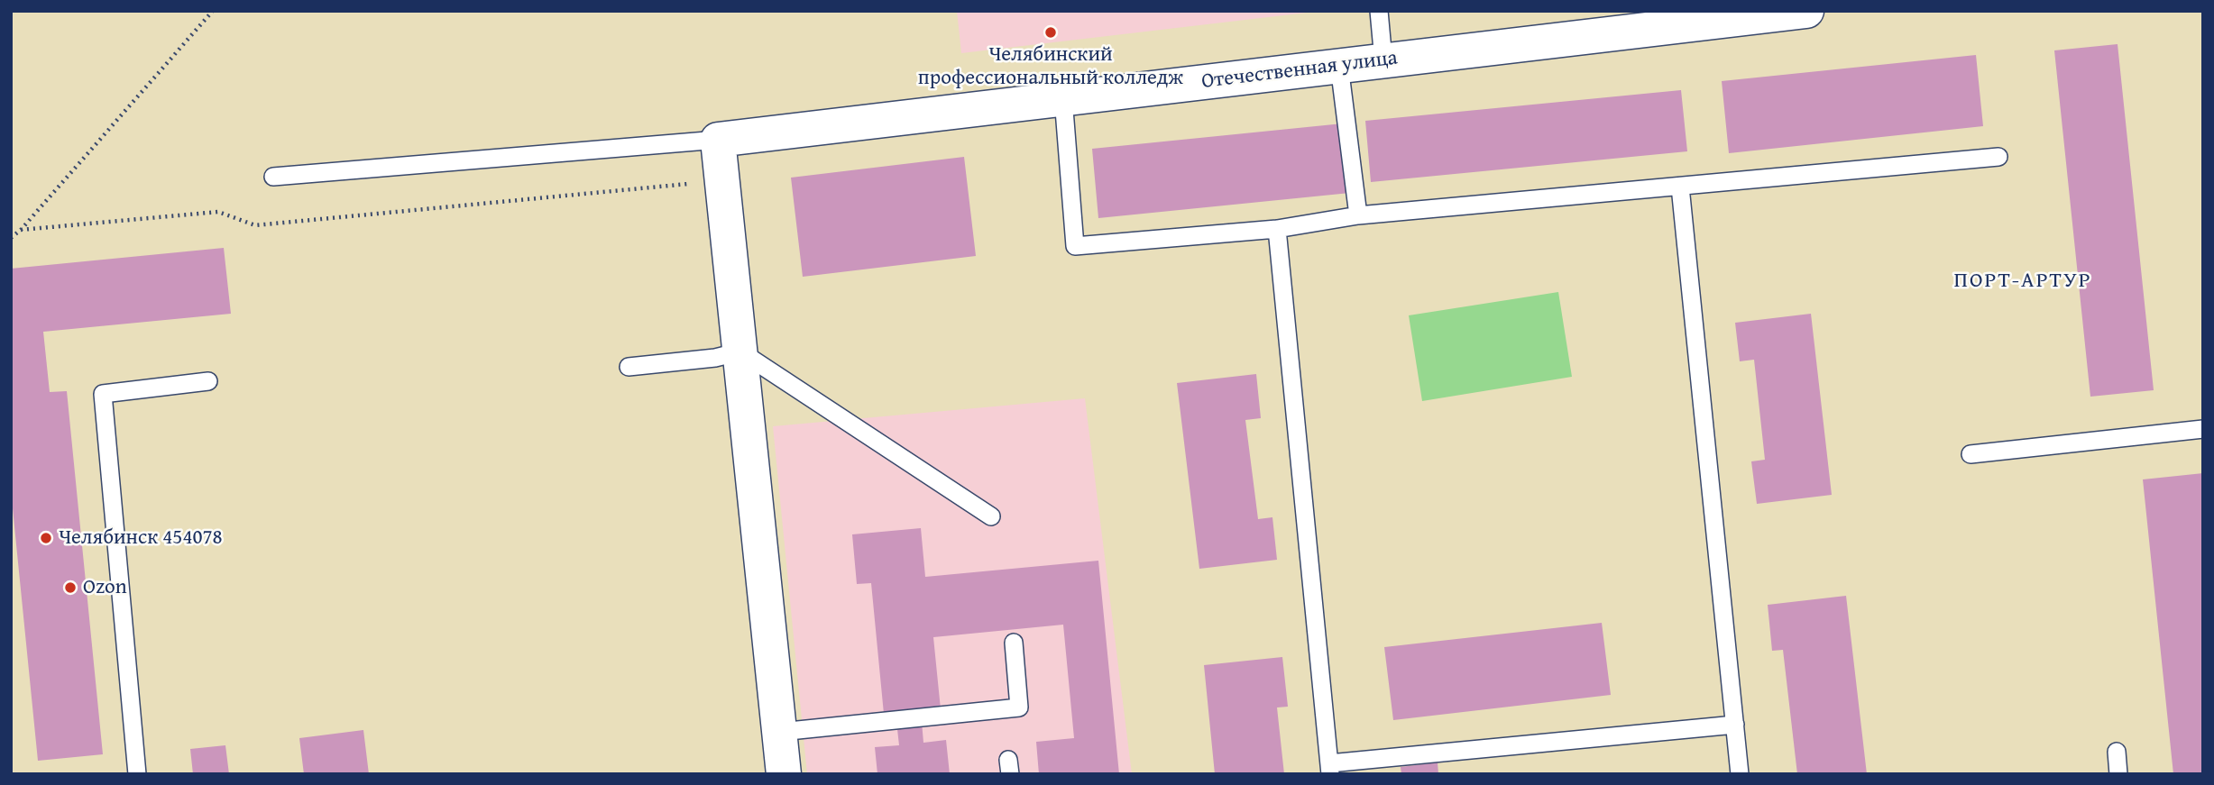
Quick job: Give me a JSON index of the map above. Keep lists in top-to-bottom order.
{
  "streets": {
    "street": ["Отечественная улица"]
  },
  "districts": ["ПОРТ-АРТУР"],
  "places": ["Челябинский профессиональный колледж", "Челябинск 454078", "Ozon"]
}
